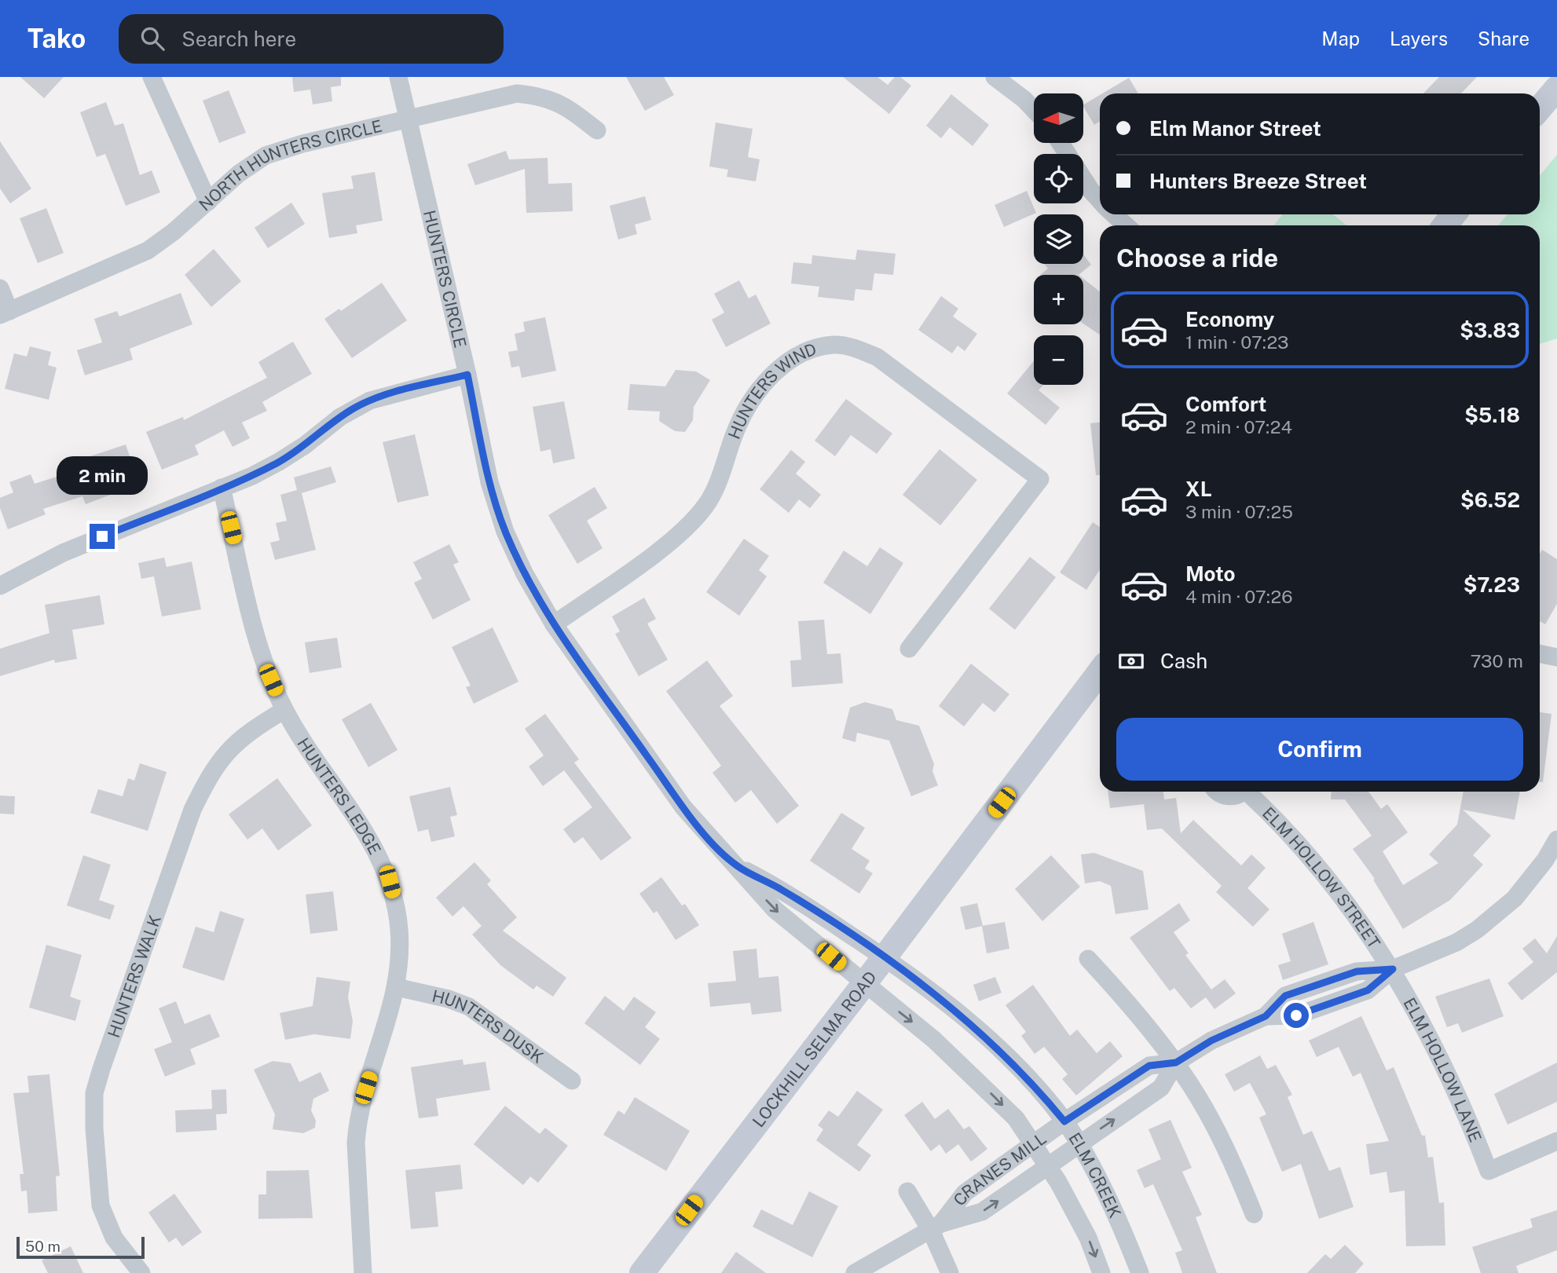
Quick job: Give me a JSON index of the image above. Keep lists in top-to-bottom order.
{
  "streets": {
    "main road": ["LOCKHILL SELMA ROAD"],
    "street": [
      "NORTH HUNTERS CIRCLE",
      "HUNTERS CIRCLE",
      "HUNTERS WIND",
      "HUNTERS LEDGE",
      "ELM HOLLOW STREET",
      "HUNTERS WALK",
      "HUNTERS DUSK",
      "ELM HOLLOW LANE",
      "CRANES MILL",
      "ELM CREEK"
    ]
  },
  "crossings": [
    ["NORTH HUNTERS CIRCLE", "HUNTERS CIRCLE"],
    ["HUNTERS CIRCLE", "HUNTERS WIND"],
    ["HUNTERS CIRCLE", "LOCKHILL SELMA ROAD"],
    ["HUNTERS CIRCLE", "ELM CREEK"],
    ["HUNTERS LEDGE", "HUNTERS WALK"],
    ["HUNTERS LEDGE", "HUNTERS DUSK"],
    ["ELM HOLLOW STREET", "ELM HOLLOW LANE"],
    ["LOCKHILL SELMA ROAD", "ELM CREEK"],
    ["CRANES MILL", "ELM CREEK"]
  ],
  "scale_bar": "50 m",
  "north": "left",
  "page": {
    "header": "Tako",
    "search": "Search here",
    "nav": ["Map", "Layers", "Share"],
    "map_buttons": ["+", "−"],
    "banner": ["Elm Manor Street", "Hunters Breeze Street"],
    "heading": "Choose a ride",
    "list": [
      {
        "name": "Economy",
        "note": "1 min · 07:23",
        "value": "$3.83"
      },
      {
        "name": "Comfort",
        "note": "2 min · 07:24",
        "value": "$5.18"
      },
      {
        "name": "XL",
        "note": "3 min · 07:25",
        "value": "$6.52"
      },
      {
        "name": "Moto",
        "note": "4 min · 07:26",
        "value": "$7.23"
      }
    ],
    "bubble": "2 min",
    "pay": ["Cash", "730 m"],
    "buttons": "Confirm",
    "scale": "50 m"
  }
}
